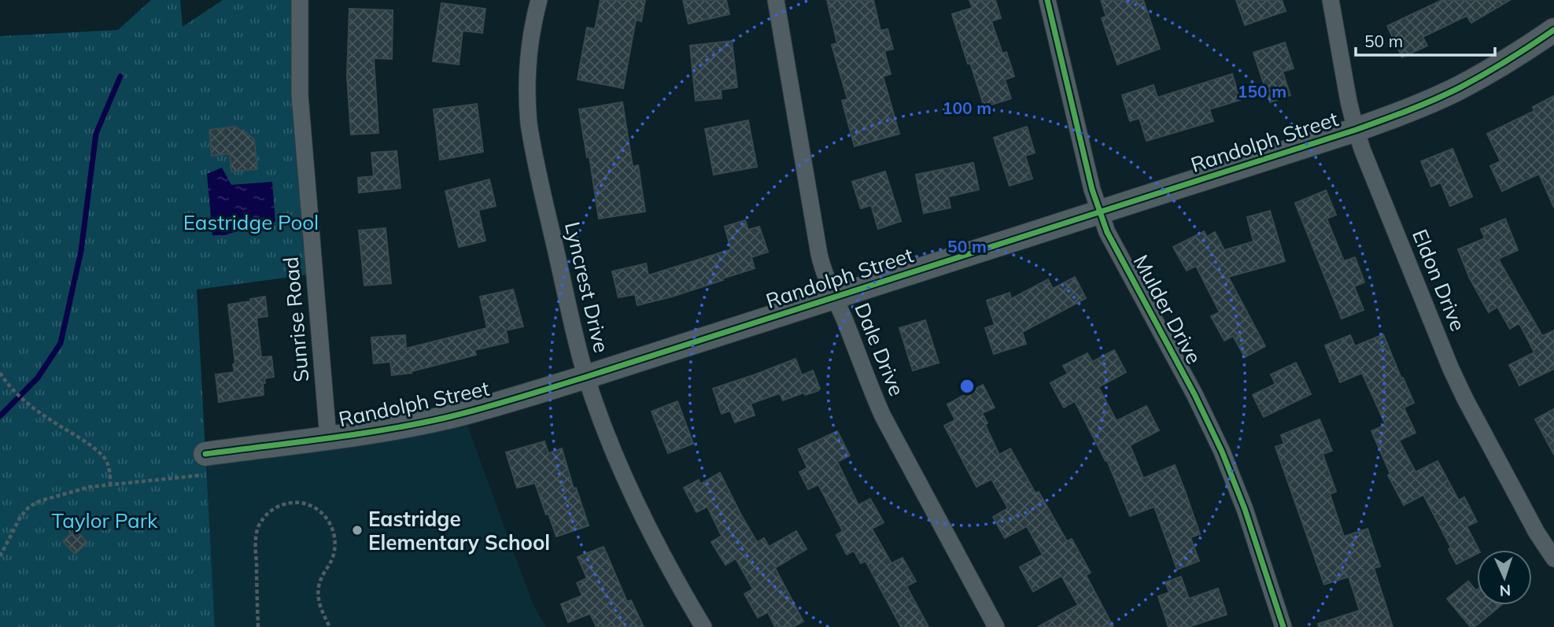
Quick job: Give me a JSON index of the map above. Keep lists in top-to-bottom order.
{
  "streets": {
    "street": [
      "Randolph Street",
      "Eldon Drive",
      "Lyncrest Drive",
      "Mulder Drive",
      "Sunrise Road",
      "Dale Drive"
    ]
  },
  "crossings": [
    ["Randolph Street", "Eldon Drive"],
    ["Randolph Street", "Lyncrest Drive"],
    ["Randolph Street", "Mulder Drive"],
    ["Randolph Street", "Sunrise Road"],
    ["Randolph Street", "Dale Drive"]
  ],
  "parks": ["Eastridge Pool", "Taylor Park"],
  "places": ["Eastridge Elementary School"],
  "scale_bar": "50 m",
  "north": "bottom",
  "rings": ["150 m", "100 m", "50 m"]
}
